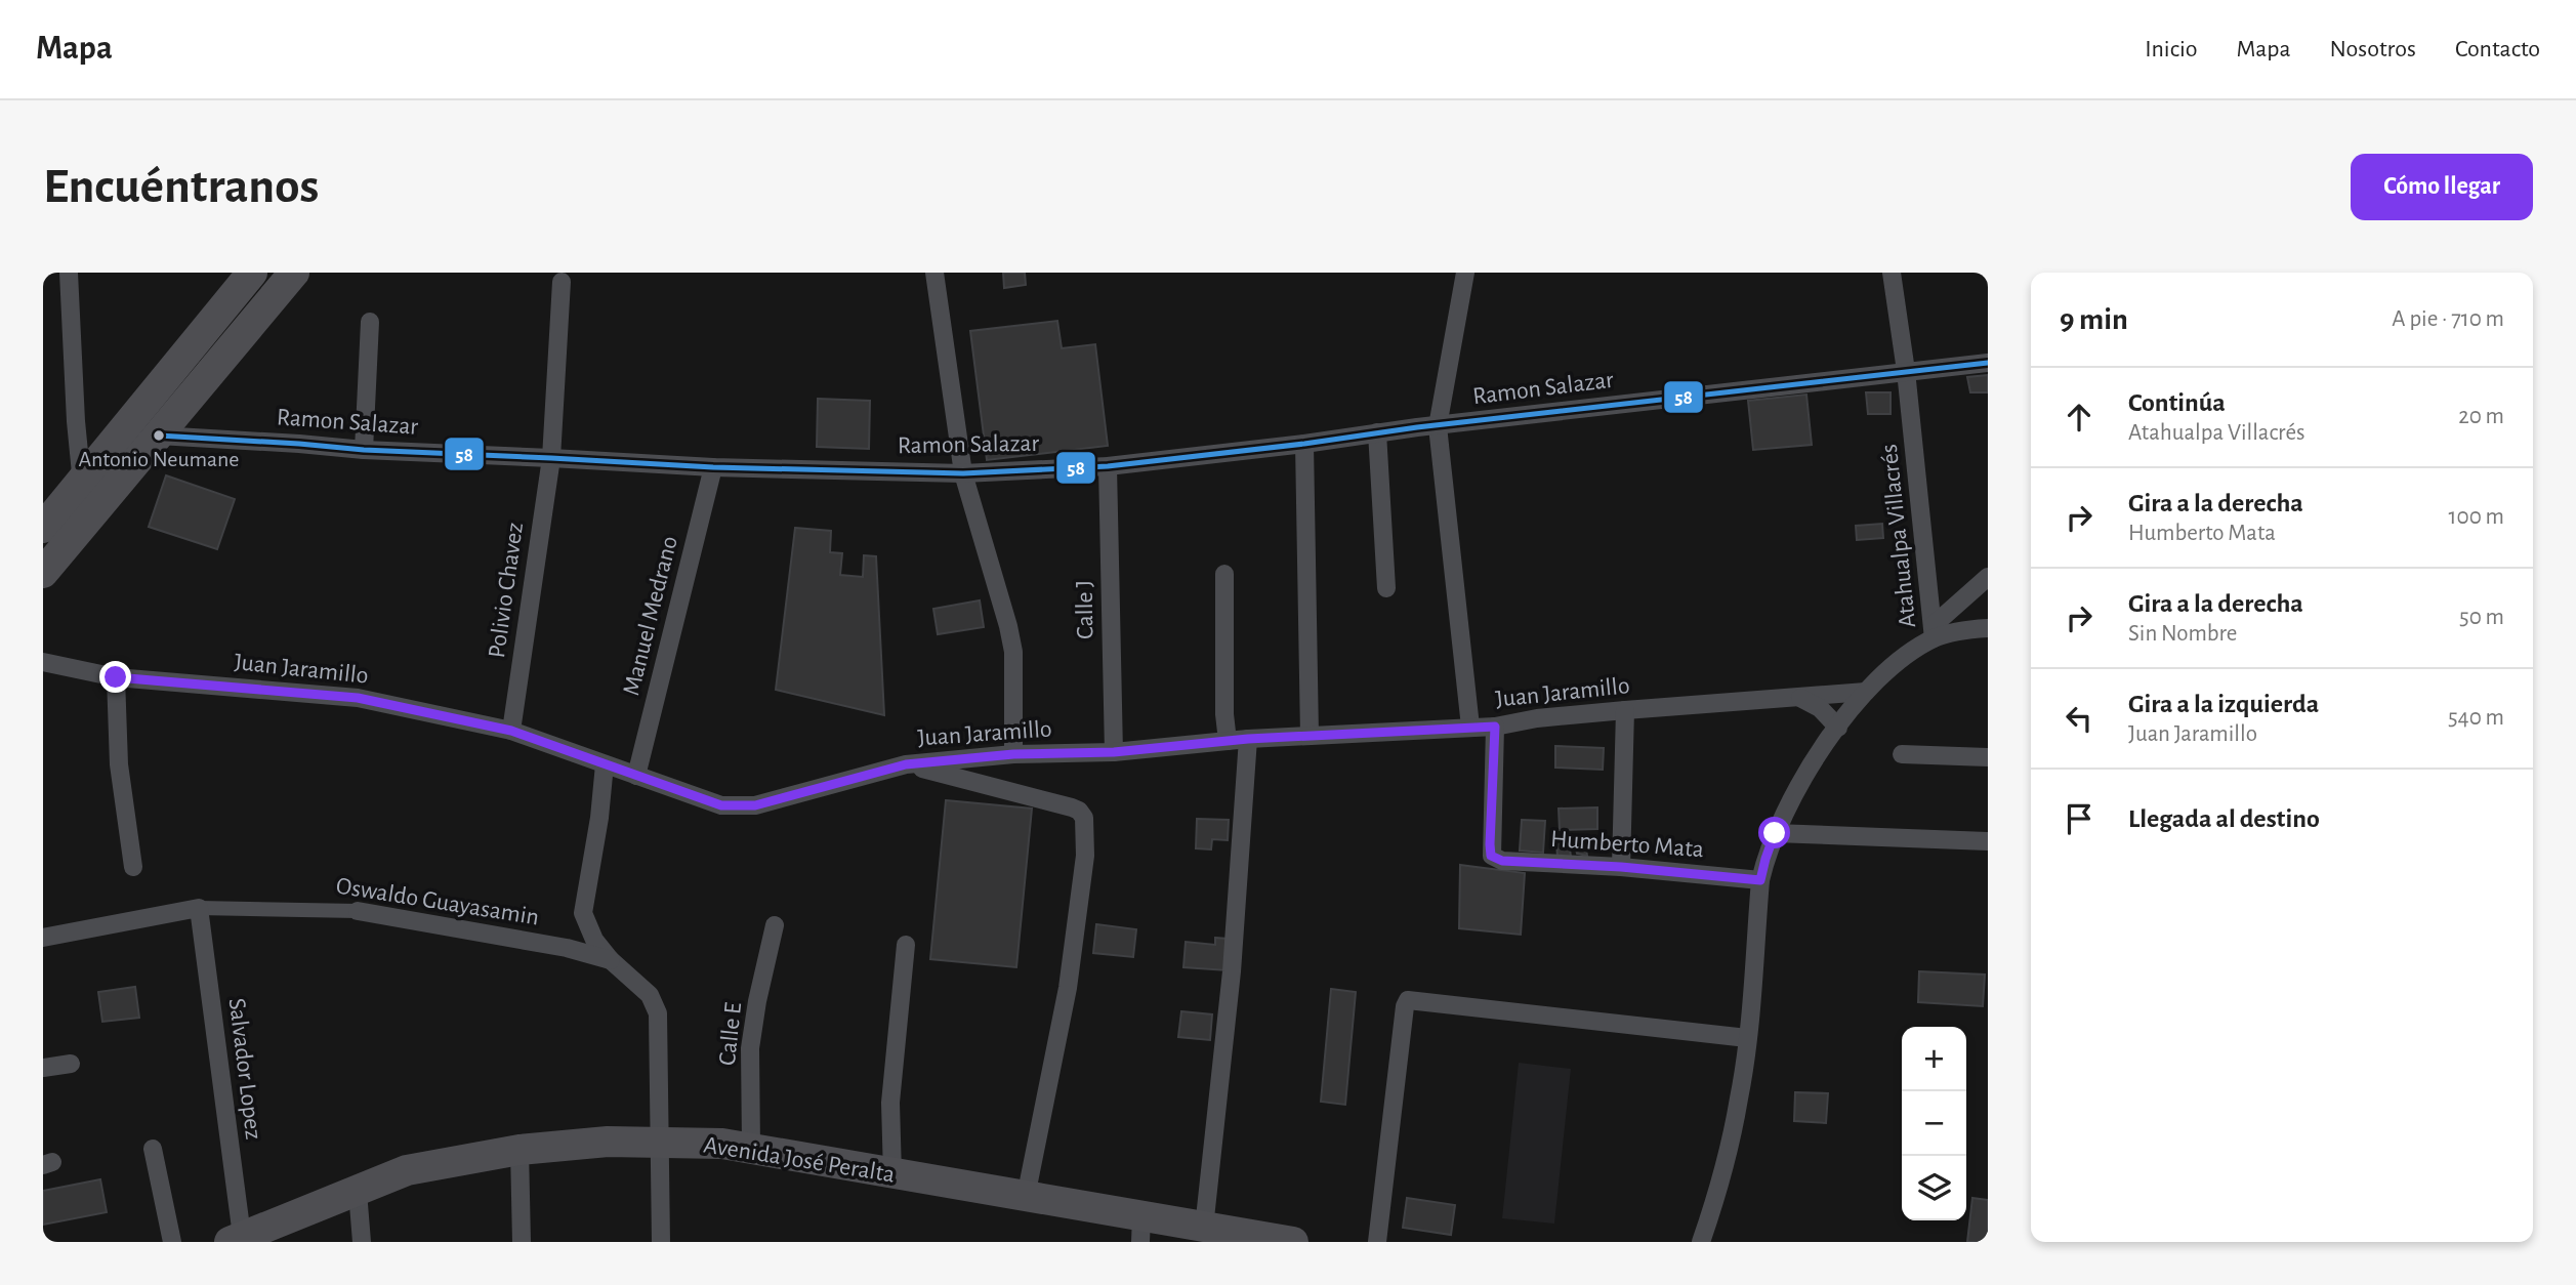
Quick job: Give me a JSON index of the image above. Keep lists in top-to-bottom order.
{
  "streets": {
    "highway": ["Avenida José Peralta"],
    "street": [
      "Ramon Salazar",
      "Atahualpa Villacrés",
      "Polivio Chavez",
      "Calle J",
      "Manuel Medrano",
      "Juan Jaramillo",
      "Humberto Mata",
      "Oswaldo Guayasamin",
      "Calle E",
      "Salvador Lopez"
    ]
  },
  "crossings": [
    ["Ramon Salazar", "Atahualpa Villacrés"],
    ["Ramon Salazar", "Polivio Chavez"],
    ["Ramon Salazar", "Calle J"],
    ["Ramon Salazar", "Manuel Medrano"],
    ["Atahualpa Villacrés", "Juan Jaramillo"],
    ["Atahualpa Villacrés", "Humberto Mata"],
    ["Polivio Chavez", "Juan Jaramillo"],
    ["Calle J", "Juan Jaramillo"],
    ["Manuel Medrano", "Juan Jaramillo"],
    ["Juan Jaramillo", "Humberto Mata"],
    ["Oswaldo Guayasamin", "Salvador Lopez"],
    ["Calle E", "Avenida José Peralta"],
    ["Salvador Lopez", "Avenida José Peralta"]
  ],
  "places": ["Antonio Neumane"],
  "lines": ["transit line 58"],
  "page": {
    "header": "Mapa",
    "nav": [
      "Inicio",
      "Mapa",
      "Nosotros",
      "Contacto"
    ],
    "buttons": "Cómo llegar",
    "title": "Encuéntranos",
    "heading": ["9 min", "A pie · 710 m"],
    "list": [
      ["Continúa", "Atahualpa Villacrés", "20 m"],
      ["Gira a la derecha", "Humberto Mata", "100 m"],
      ["Gira a la derecha", "Sin Nombre", "50 m"],
      ["Gira a la izquierda", "Juan Jaramillo", "540 m"],
      "Llegada al destino"
    ],
    "map_buttons": ["+", "−"]
  }
}
